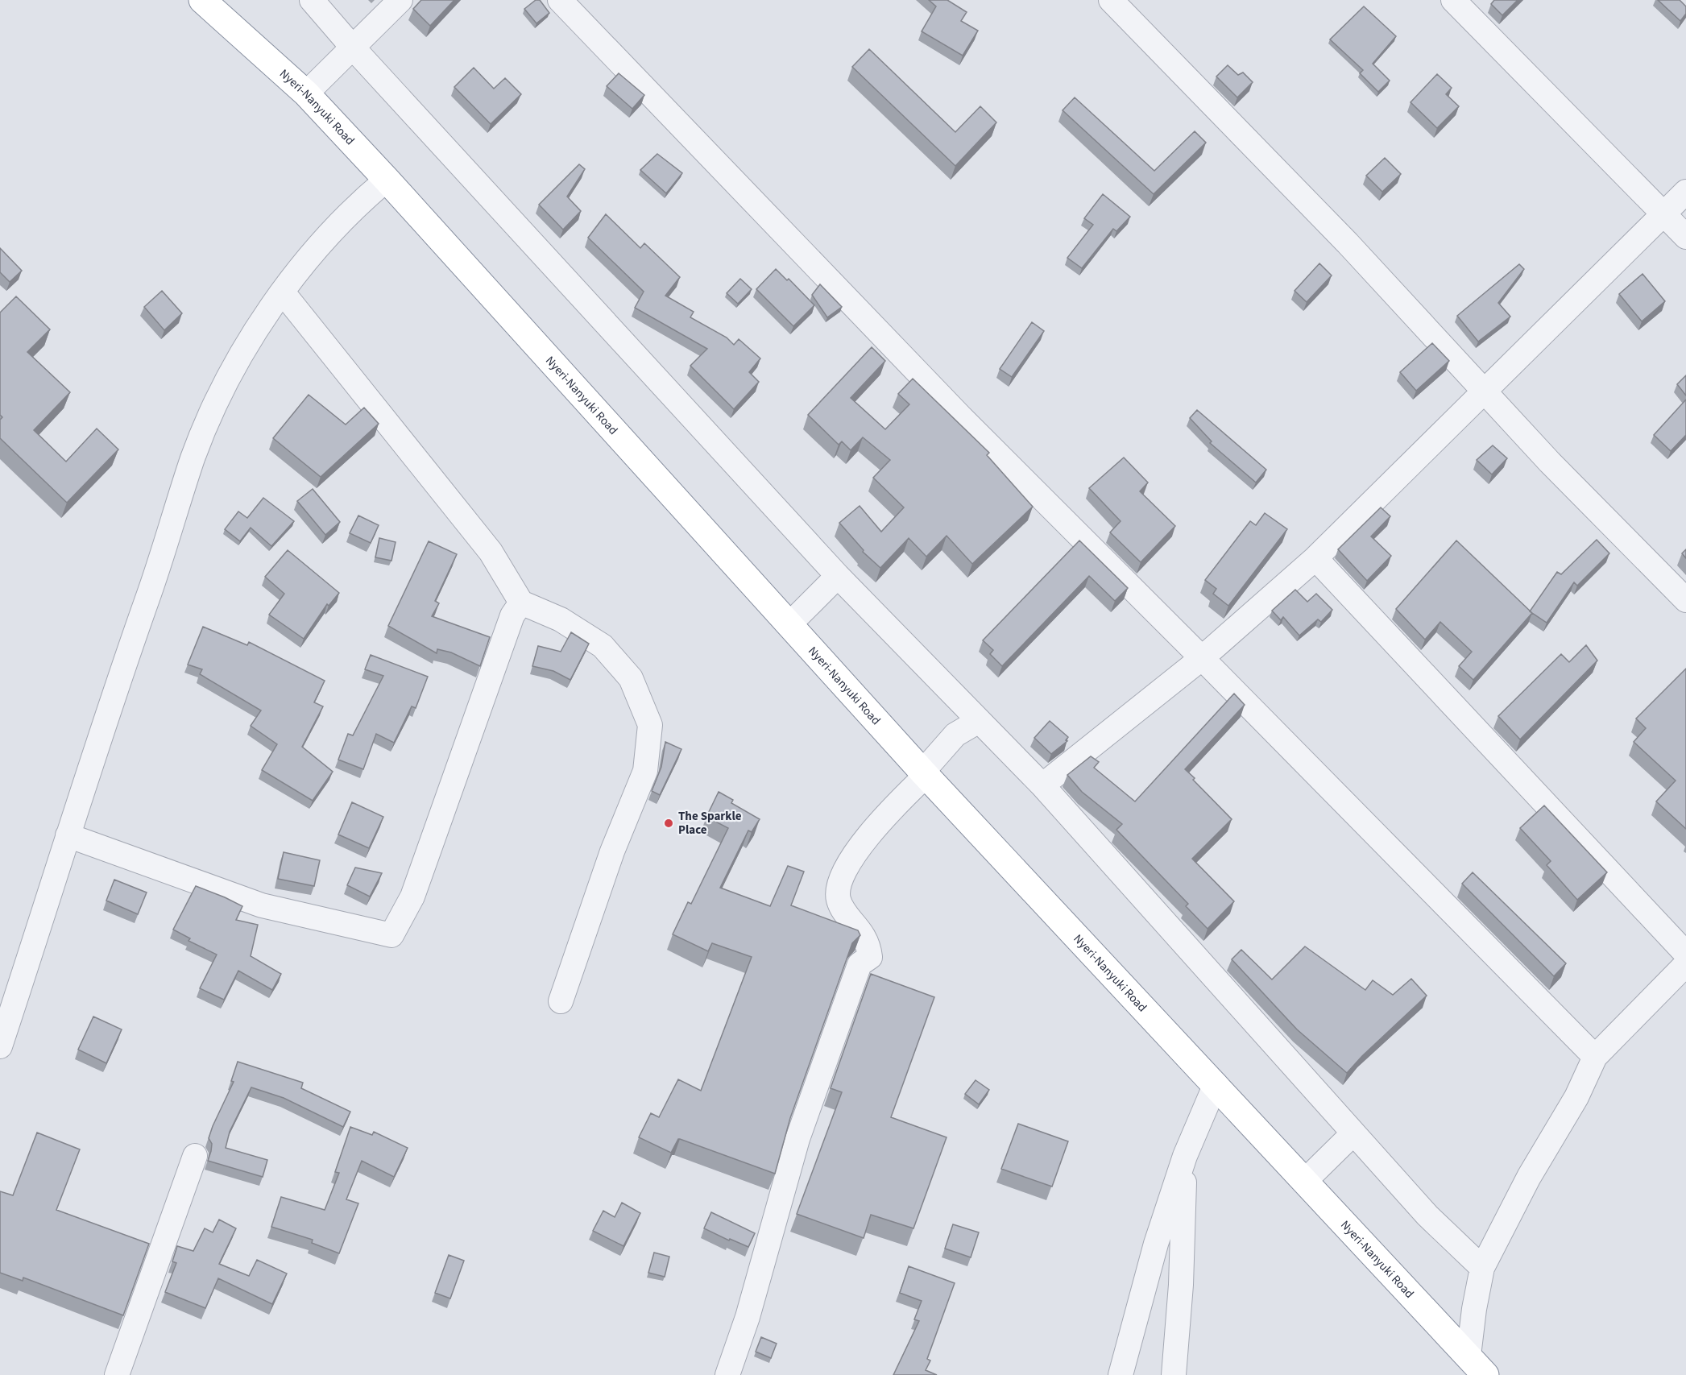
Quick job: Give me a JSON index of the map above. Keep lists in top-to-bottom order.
{
  "streets": {
    "highway": ["Nyeri-Nanyuki Road"]
  },
  "places": ["The Sparkle Place"]
}
